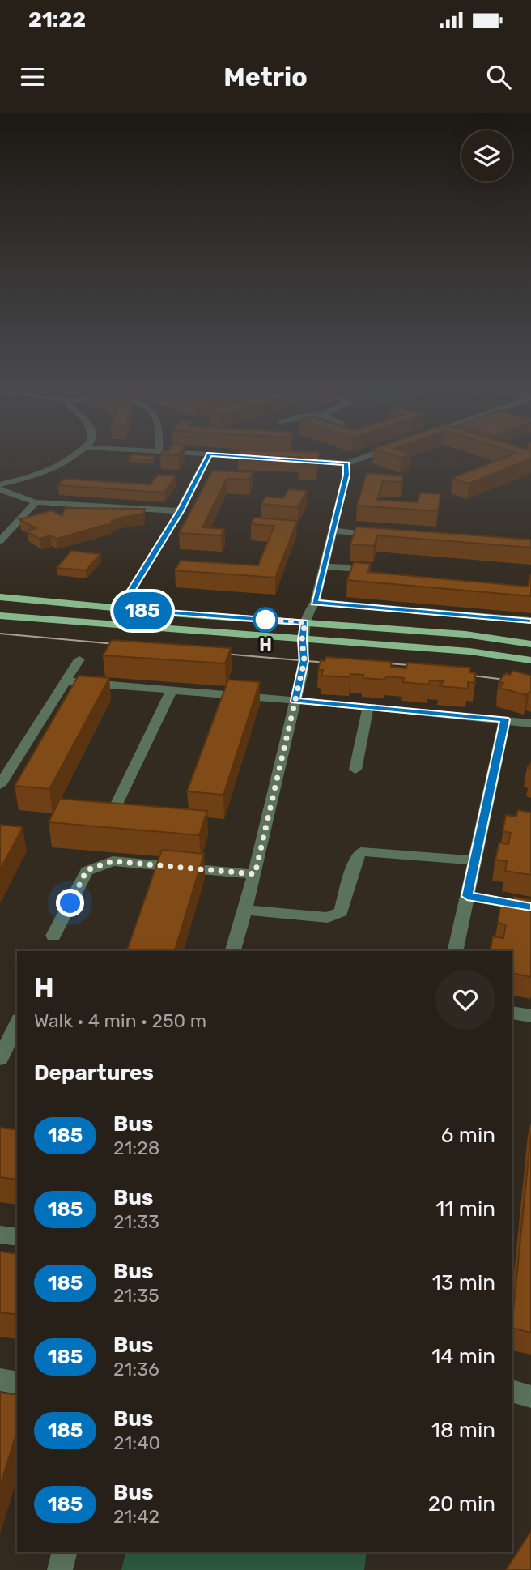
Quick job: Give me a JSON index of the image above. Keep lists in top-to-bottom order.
{
  "places": ["H"],
  "lines": ["bus line 185"],
  "page": {
    "status": "21:22",
    "header": "Metrio",
    "on_map": "185",
    "heading": [
      ["H", "Walk · 4 min · 250 m"],
      "Departures"
    ],
    "list": [
      {
        "mark": "185",
        "name": "Bus",
        "note": "21:28",
        "value": "6 min"
      },
      {
        "mark": "185",
        "name": "Bus",
        "note": "21:33",
        "value": "11 min"
      },
      {
        "mark": "185",
        "name": "Bus",
        "note": "21:35",
        "value": "13 min"
      },
      {
        "mark": "185",
        "name": "Bus",
        "note": "21:36",
        "value": "14 min"
      },
      {
        "mark": "185",
        "name": "Bus",
        "note": "21:40",
        "value": "18 min"
      },
      {
        "mark": "185",
        "name": "Bus",
        "note": "21:42",
        "value": "20 min"
      }
    ]
  }
}
